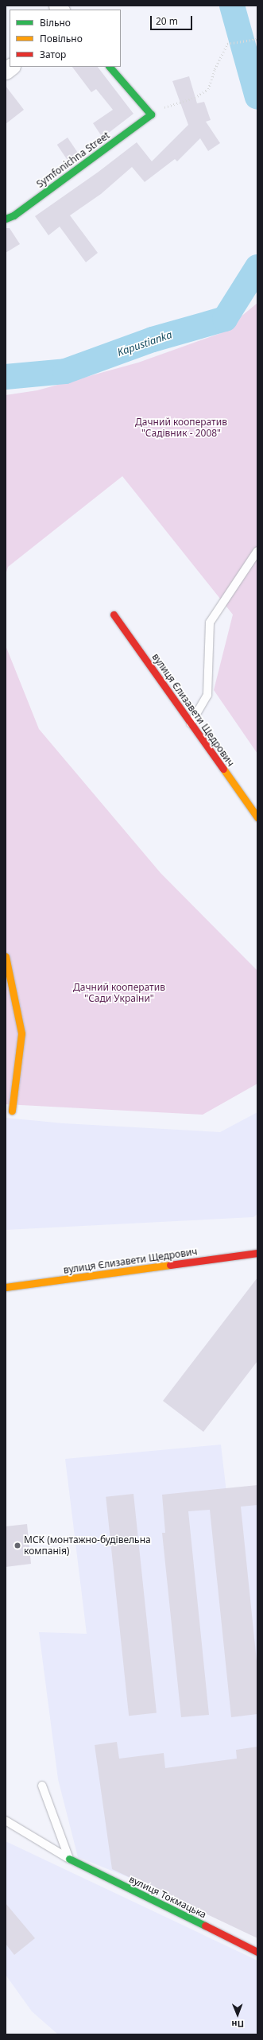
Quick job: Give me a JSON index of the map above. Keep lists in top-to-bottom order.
{
  "streets": {
    "street": ["Symfonichna Street", "вулиця Єлизавети Щедрович", "вулиця Токмацька"]
  },
  "water": ["Kapustianka"],
  "parks": ["Дачний кооператив \"Садівник - 2008\"", "Дачний кооператив \"Сади України\""],
  "places": ["МСК (монтажно-будівельна компанія)"],
  "legend": ["Вільно", "Повільно", "Затор"],
  "scale_bar": "20 m",
  "north": "bottom"
}
